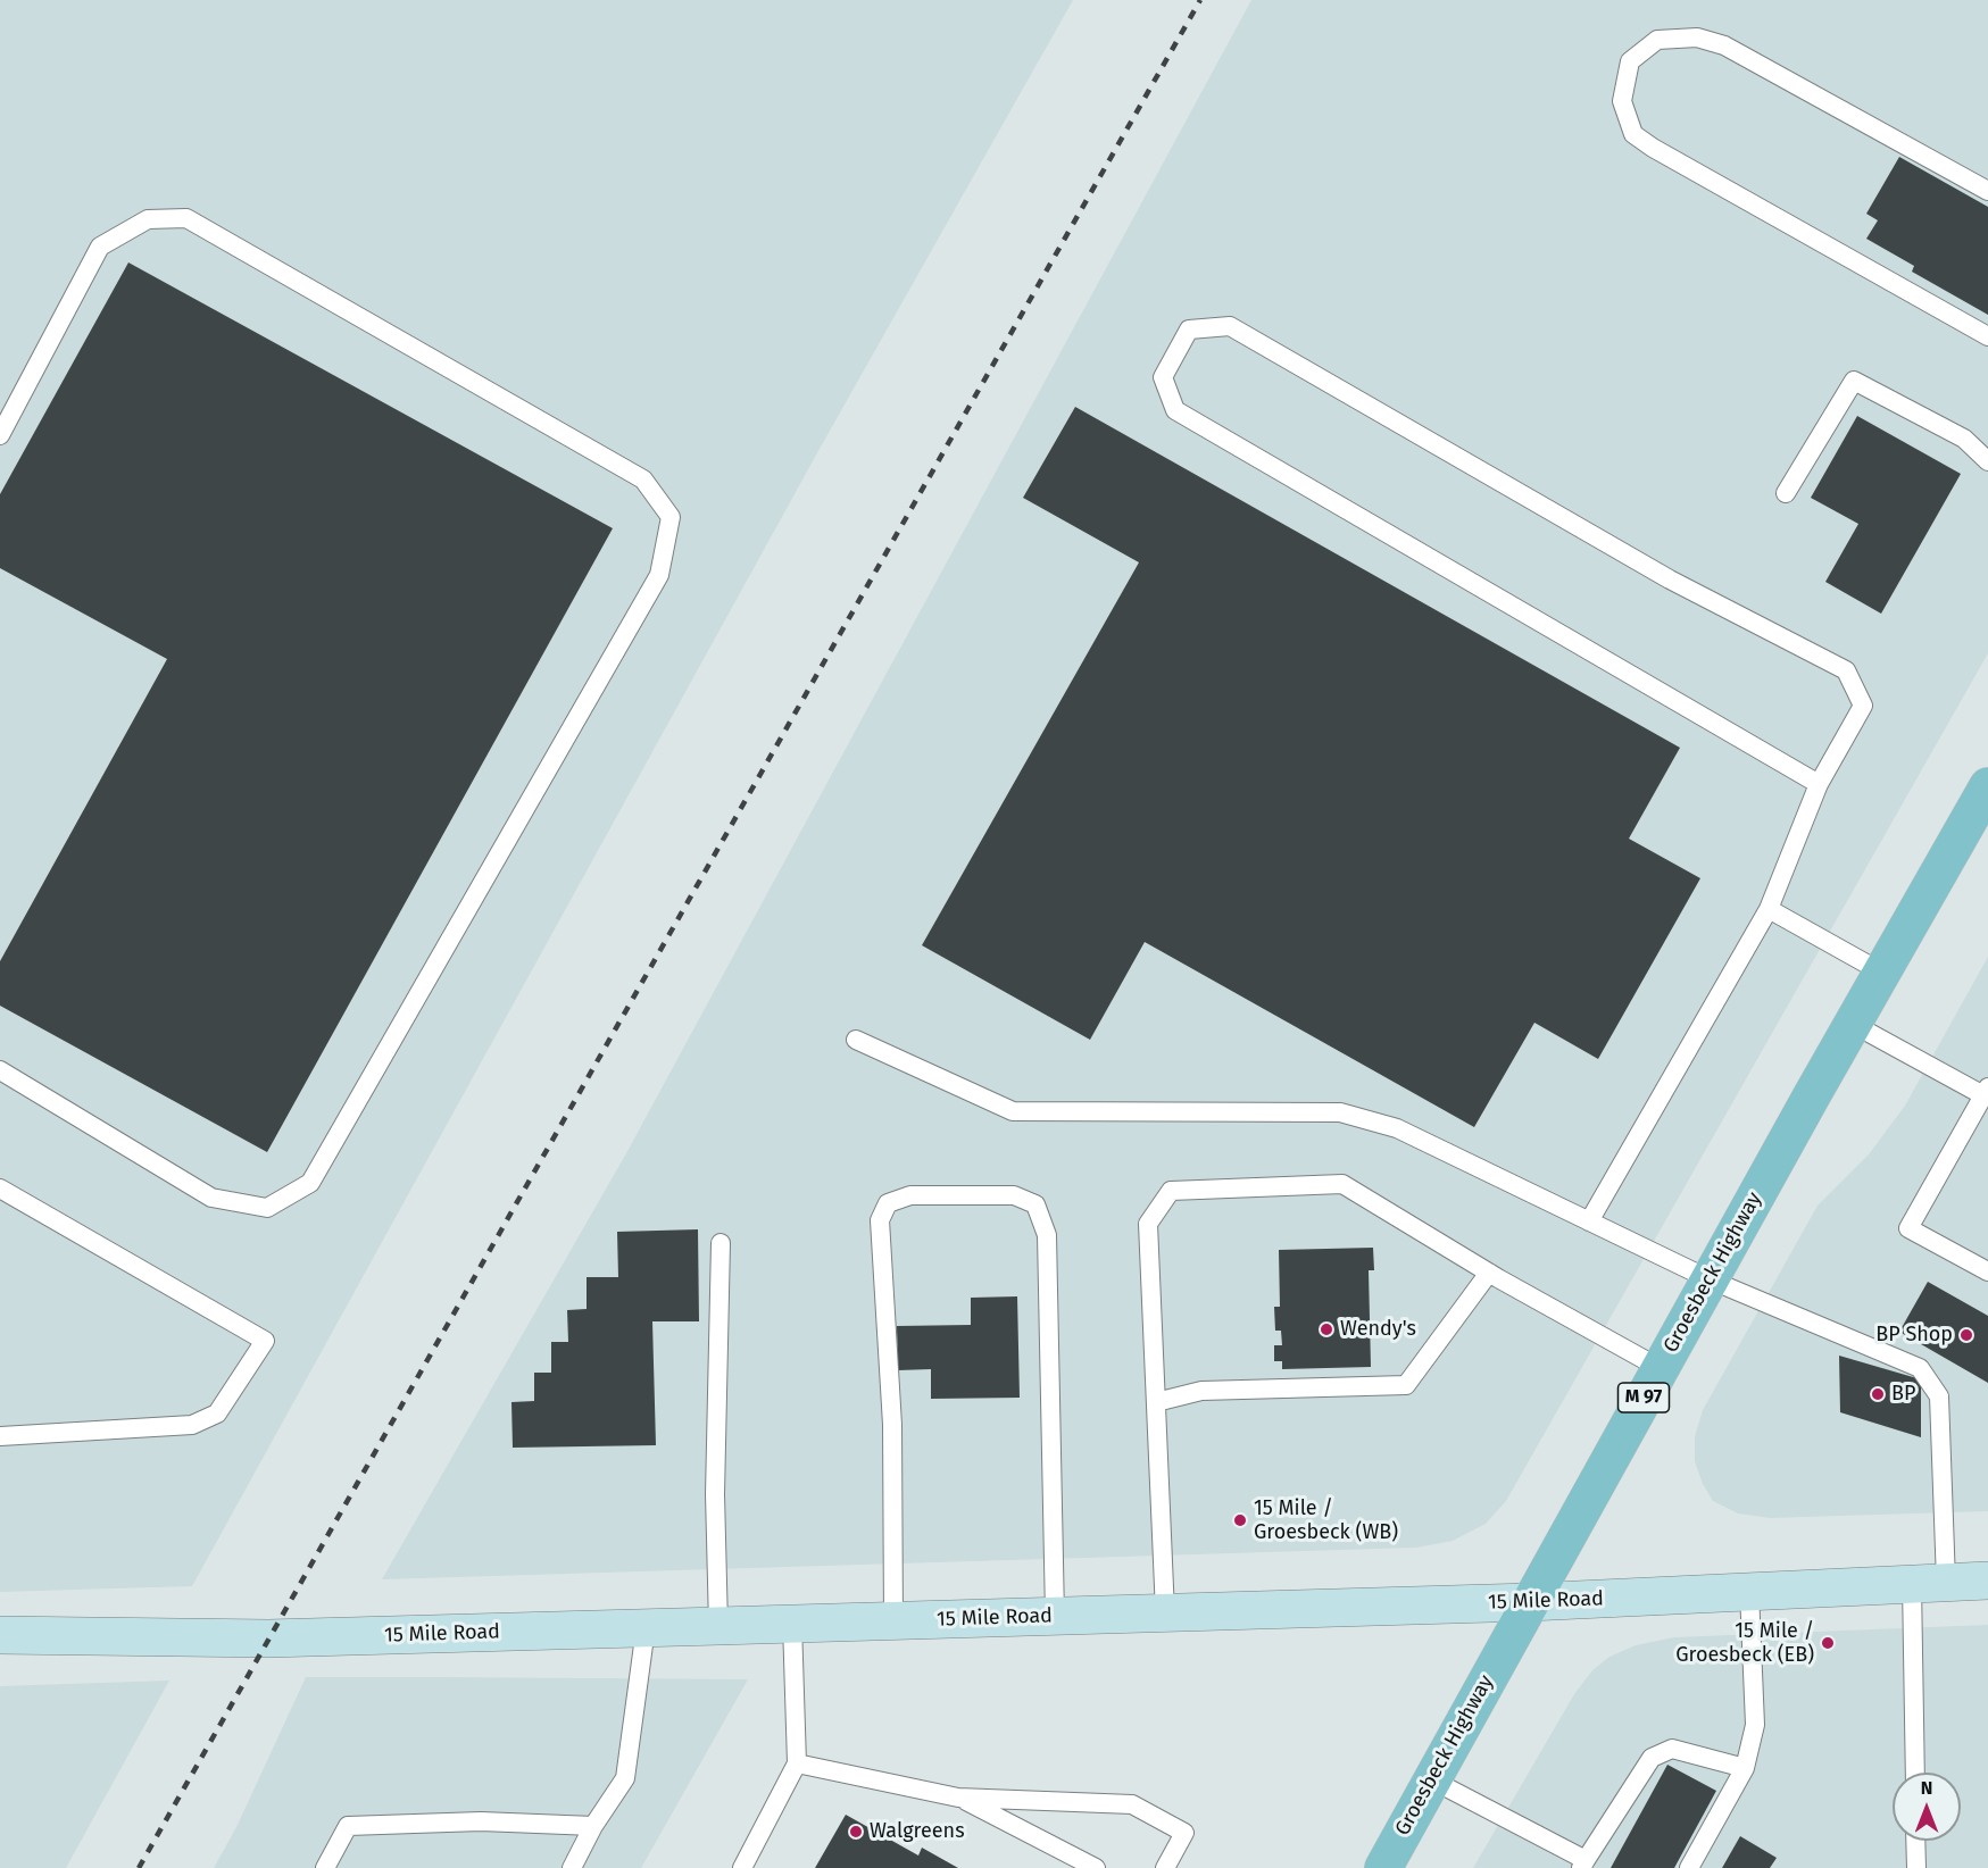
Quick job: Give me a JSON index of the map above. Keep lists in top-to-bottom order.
{
  "streets": {
    "main road": ["Groesbeck Highway", "M 97", "15 Mile Road"]
  },
  "crossings": [
    ["Groesbeck Highway", "15 Mile Road"]
  ],
  "places": [
    "Wendy's",
    "BP Shop",
    "BP",
    "15 Mile / Groesbeck (WB)",
    "15 Mile / Groesbeck (EB)",
    "Walgreens"
  ],
  "north": "top"
}
